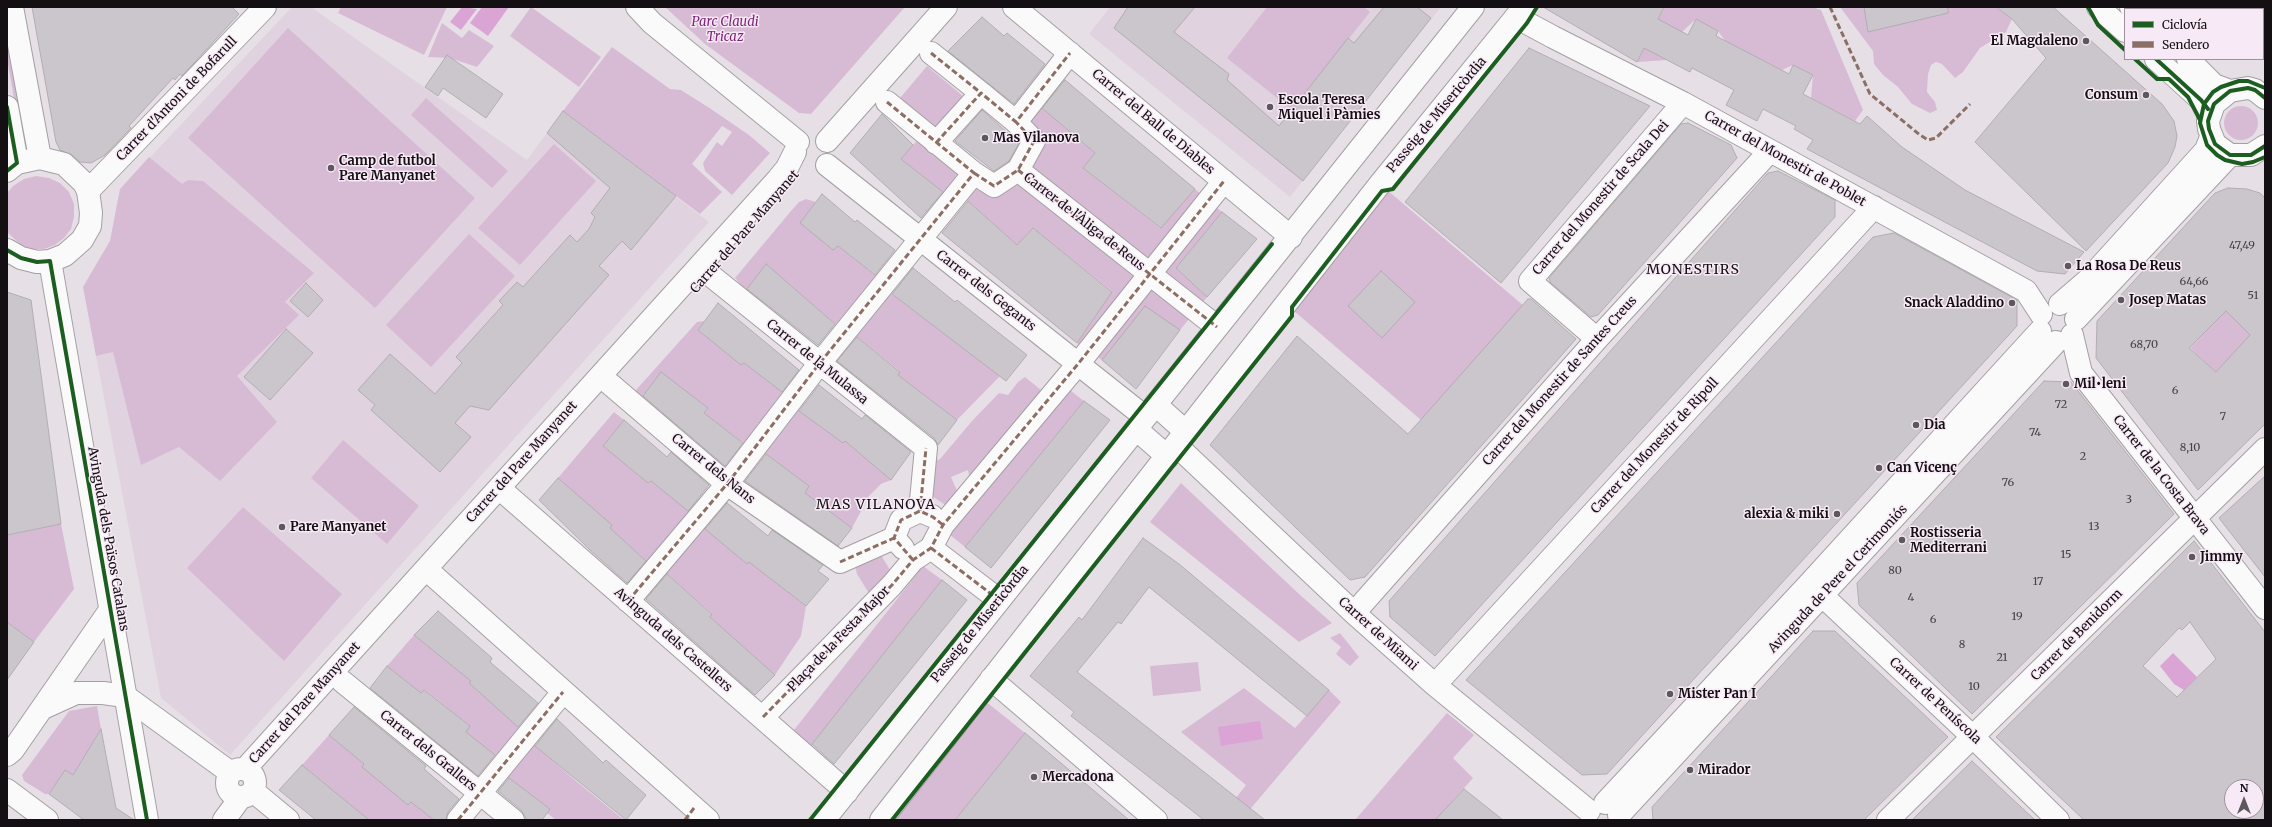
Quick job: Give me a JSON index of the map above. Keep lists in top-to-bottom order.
{
  "streets": {
    "street": [
      "Carrer d'Antoni de Bofarull",
      "Passeig de Misericòrdia",
      "Carrer del Ball de Diables",
      "Carrer del Monestir de Poblet",
      "Carrer del Monestir de Scala Dei",
      "Carrer de l'Àliga de Reus",
      "Carrer del Pare Manyanet",
      "Carrer dels Gegants",
      "Carrer de la Mulassa",
      "Carrer del Monestir de Santes Creus",
      "Carrer del Monestir de Ripoll",
      "Carrer dels Nans",
      "Carrer de la Costa Brava",
      "Avinguda dels Països Catalans",
      "Avinguda de Pere el Cerimoniós",
      "Carrer de Miami",
      "Carrer de Benidorm",
      "Plaça de la Festa Major",
      "Avinguda dels Castellers",
      "Carrer de Peníscola",
      "Carrer dels Grallers"
    ]
  },
  "crossings": [
    ["Passeig de Misericòrdia", "Carrer del Ball de Diables"],
    ["Passeig de Misericòrdia", "Carrer del Monestir de Poblet"],
    ["Passeig de Misericòrdia", "Carrer de l'Àliga de Reus"],
    ["Passeig de Misericòrdia", "Carrer dels Gegants"],
    ["Passeig de Misericòrdia", "Carrer de Miami"],
    ["Passeig de Misericòrdia", "Avinguda dels Castellers"],
    ["Carrer del Ball de Diables", "Carrer de l'Àliga de Reus"],
    ["Carrer del Monestir de Poblet", "Carrer del Monestir de Scala Dei"],
    ["Carrer del Monestir de Poblet", "Carrer del Monestir de Santes Creus"],
    ["Carrer del Monestir de Poblet", "Carrer del Monestir de Ripoll"],
    ["Carrer del Monestir de Poblet", "Carrer de la Costa Brava"],
    ["Carrer del Monestir de Poblet", "Avinguda de Pere el Cerimoniós"],
    ["Carrer del Monestir de Scala Dei", "Carrer del Monestir de Santes Creus"],
    ["Carrer de l'Àliga de Reus", "Carrer dels Gegants"],
    ["Carrer de l'Àliga de Reus", "Plaça de la Festa Major"],
    ["Carrer del Pare Manyanet", "Carrer dels Gegants"],
    ["Carrer del Pare Manyanet", "Carrer de la Mulassa"],
    ["Carrer del Pare Manyanet", "Carrer dels Nans"],
    ["Carrer del Pare Manyanet", "Avinguda dels Castellers"],
    ["Carrer del Pare Manyanet", "Carrer dels Grallers"],
    ["Carrer dels Gegants", "Plaça de la Festa Major"],
    ["Carrer de la Mulassa", "Carrer dels Nans"],
    ["Carrer de la Mulassa", "Plaça de la Festa Major"],
    ["Carrer del Monestir de Santes Creus", "Carrer de Miami"],
    ["Carrer del Monestir de Ripoll", "Carrer de Miami"],
    ["Carrer dels Nans", "Plaça de la Festa Major"],
    ["Carrer de la Costa Brava", "Avinguda de Pere el Cerimoniós"],
    ["Carrer de la Costa Brava", "Carrer de Benidorm"],
    ["Avinguda de Pere el Cerimoniós", "Carrer de Miami"],
    ["Avinguda de Pere el Cerimoniós", "Carrer de Peníscola"],
    ["Carrer de Benidorm", "Carrer de Peníscola"],
    ["Plaça de la Festa Major", "Avinguda dels Castellers"]
  ],
  "districts": ["MONESTIRS", "MAS VILANOVA"],
  "parks": ["Parc Claudi Tricaz"],
  "places": [
    "El Magdaleno",
    "Consum",
    "Escola Teresa Miquel i Pàmies",
    "Mas Vilanova",
    "Camp de futbol Pare Manyanet",
    "La Rosa De Reus",
    "Josep Matas",
    "Snack Aladdino",
    "Mil•leni",
    "Dia",
    "Can Vicenç",
    "alexia & miki",
    "Pare Manyanet",
    "Rostisseria Mediterrani",
    "Jimmy",
    "Mister Pan I",
    "Mirador",
    "Mercadona"
  ],
  "house_numbers": [
    "47,49",
    "64,66",
    "51",
    "68,70",
    "6",
    "72",
    "7",
    "74",
    "8,10",
    "2",
    "76",
    "3",
    "13",
    "15",
    "80",
    "17",
    "4",
    "19",
    "6",
    "8",
    "21",
    "10"
  ],
  "legend": ["Ciclovía", "Sendero"],
  "north": "top"
}
